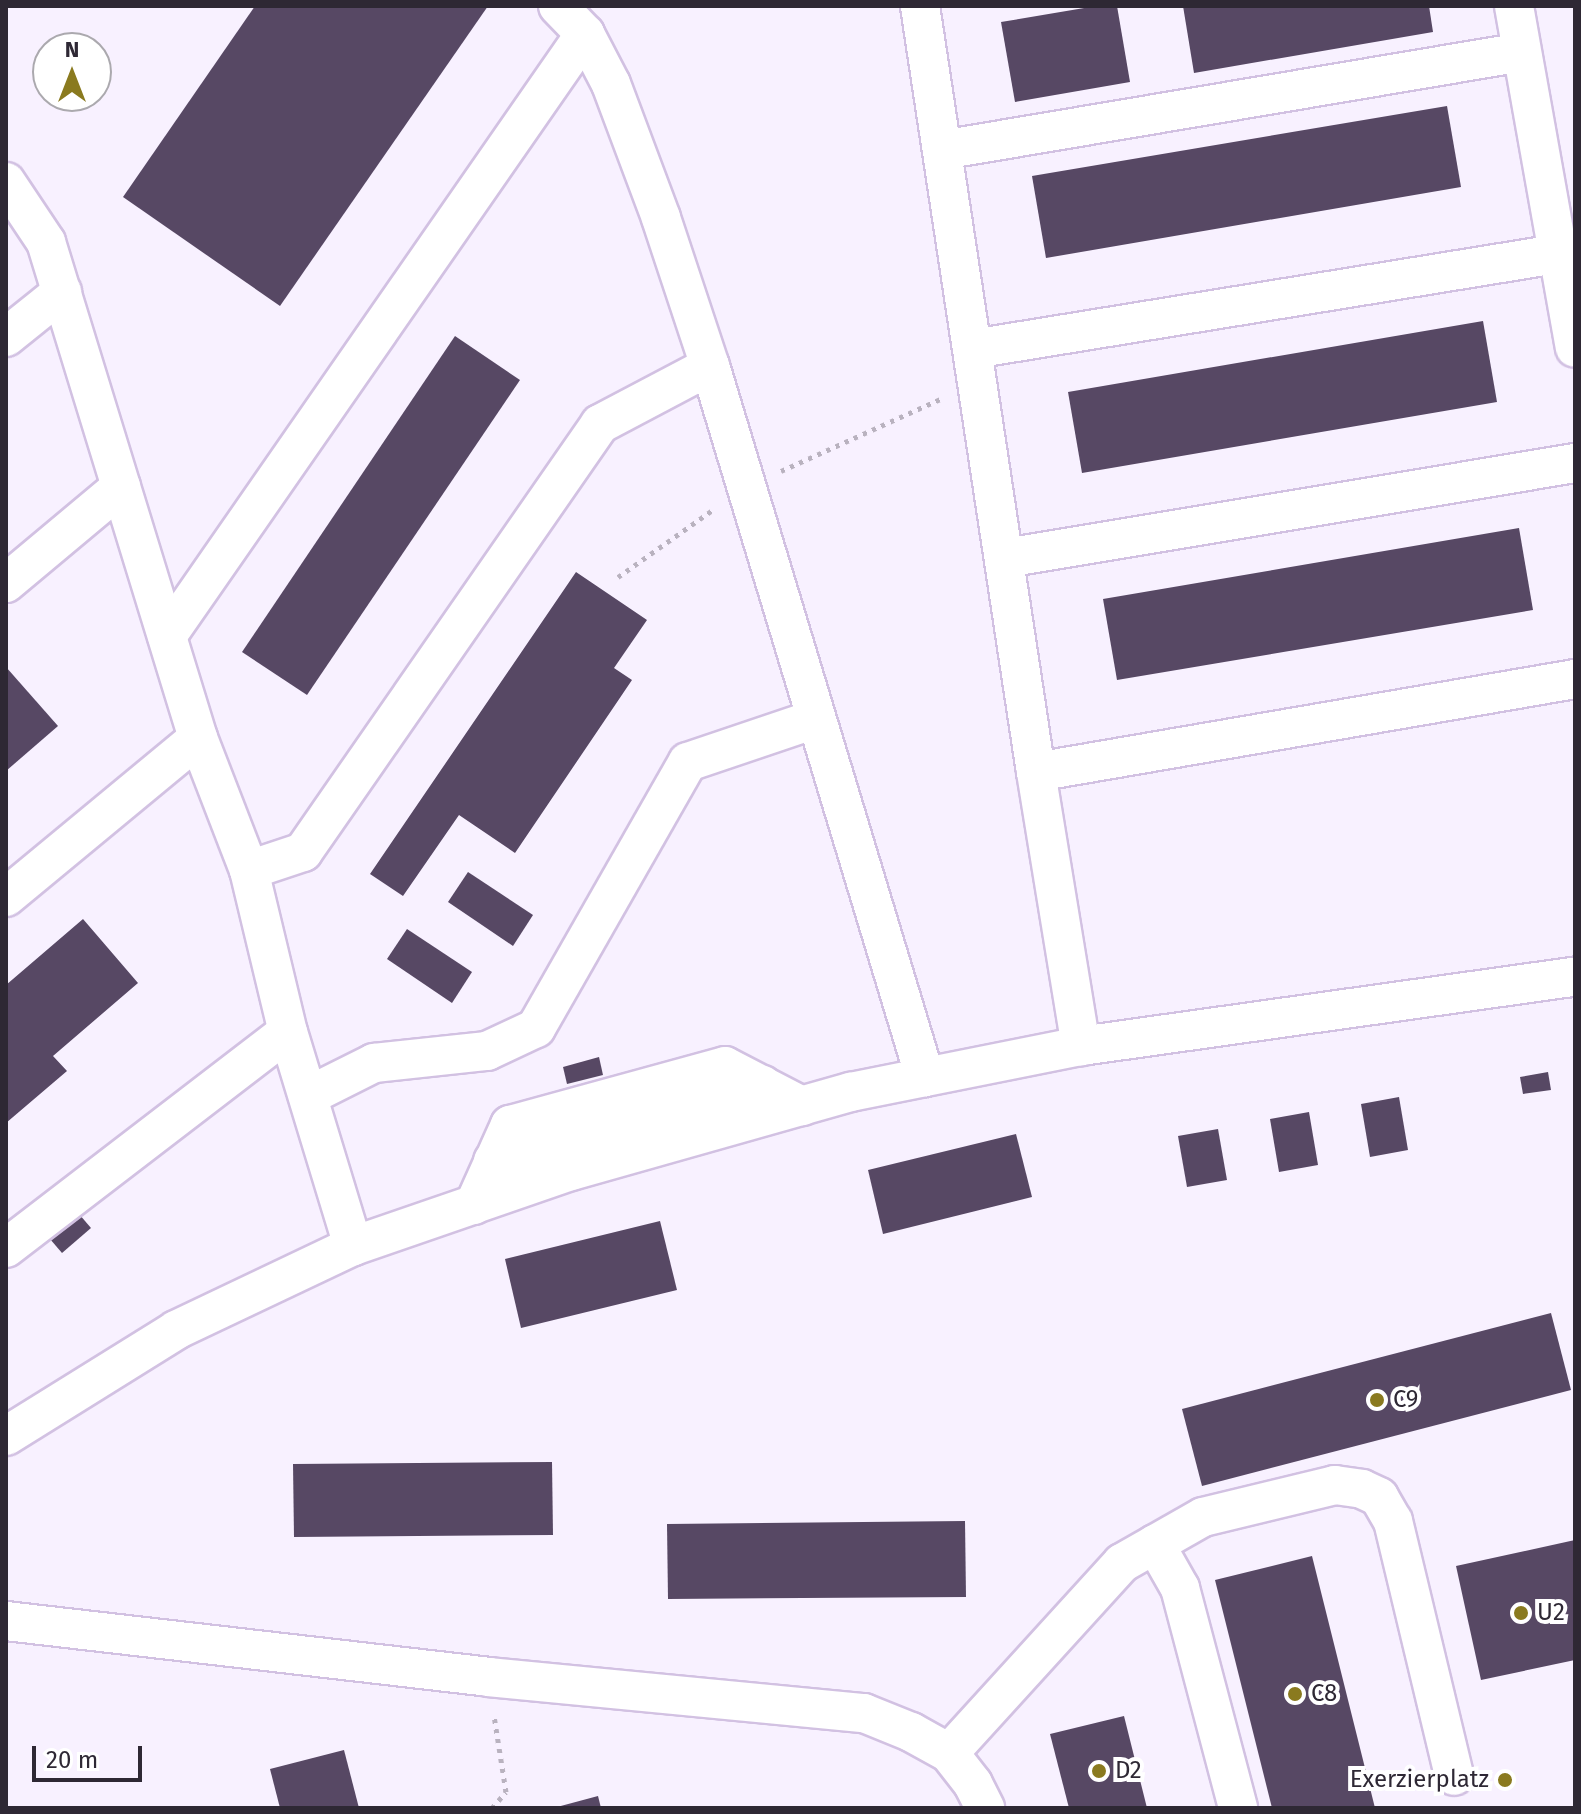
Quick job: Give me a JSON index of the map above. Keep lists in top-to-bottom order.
{
  "places": [
    "C9",
    "U2",
    "C8",
    "D2",
    "Exerzierplatz"
  ],
  "scale_bar": "20 m",
  "north": "top"
}
